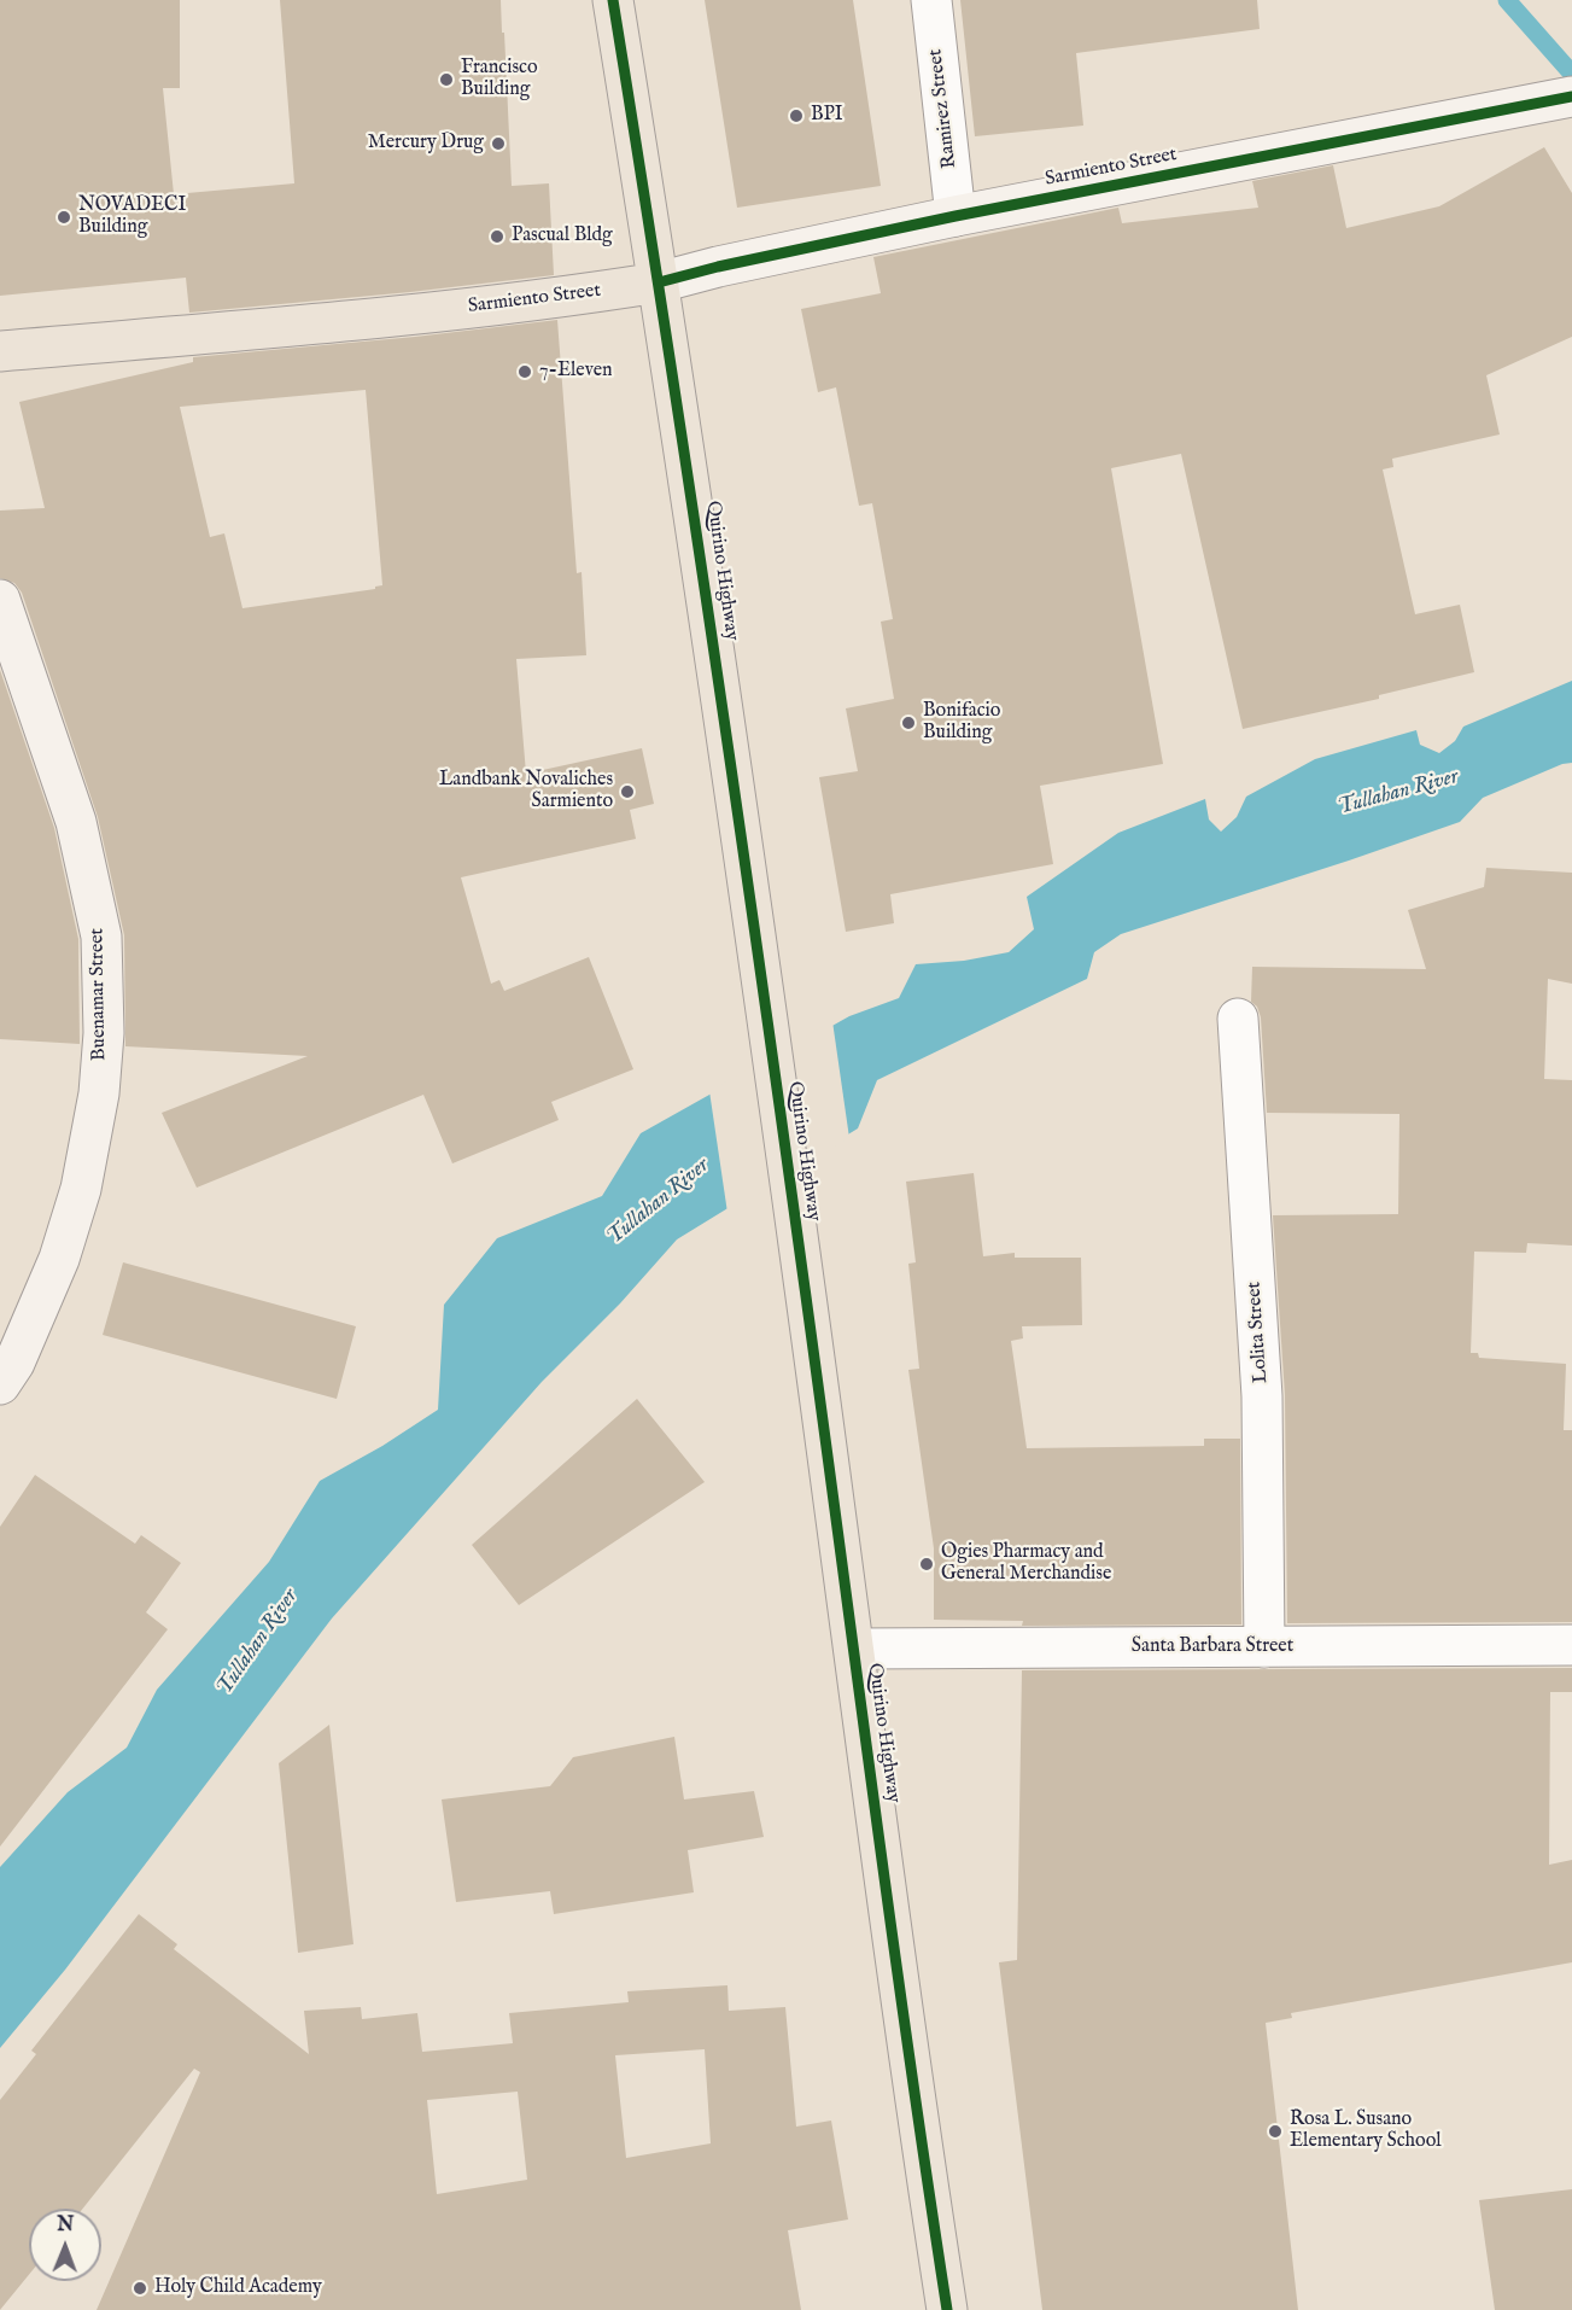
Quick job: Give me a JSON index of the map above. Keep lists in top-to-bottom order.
{
  "streets": {
    "main road": ["Sarmiento Street", "Quirino Highway"],
    "street": [
      "Ramirez Street",
      "Buenamar Street",
      "Lolita Street",
      "Santa Barbara Street"
    ]
  },
  "crossings": [
    ["Ramirez Street", "Sarmiento Street"],
    ["Sarmiento Street", "Quirino Highway"],
    ["Quirino Highway", "Santa Barbara Street"],
    ["Lolita Street", "Santa Barbara Street"]
  ],
  "water": ["Tullahan River"],
  "places": [
    "Francisco Building",
    "BPI",
    "Mercury Drug",
    "NOVADECI Building",
    "Pascual Bldg",
    "7-Eleven",
    "Bonifacio Building",
    "Landbank Novaliches Sarmiento",
    "Ogies Pharmacy and General Merchandise",
    "Rosa L. Susano Elementary School",
    "Holy Child Academy"
  ],
  "north": "top"
}
